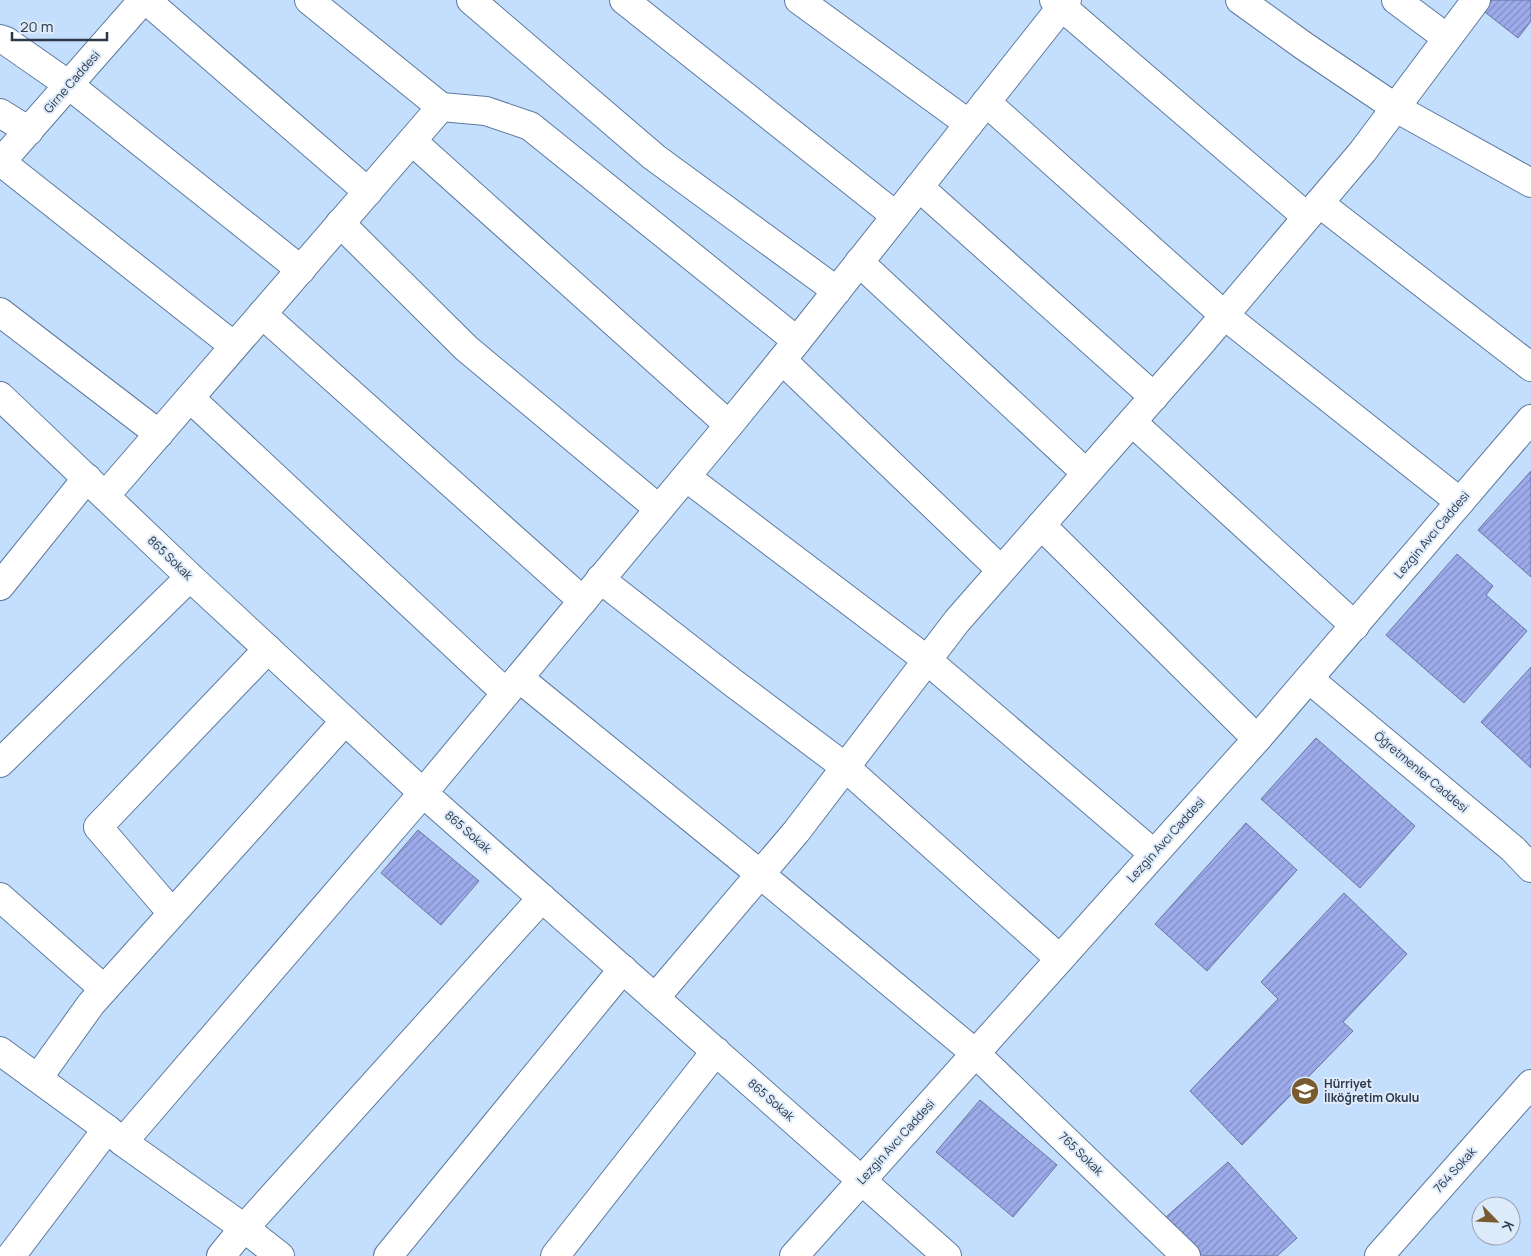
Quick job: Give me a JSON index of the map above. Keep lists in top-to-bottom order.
{
  "streets": {
    "street": [
      "Girne Caddesi",
      "Lezgin Avcı Caddesi",
      "865 Sokak",
      "Öğretmenler Caddesi",
      "765 Sokak",
      "764 Sokak"
    ]
  },
  "crossings": [
    ["Lezgin Avcı Caddesi", "865 Sokak"],
    ["Lezgin Avcı Caddesi", "Öğretmenler Caddesi"],
    ["Lezgin Avcı Caddesi", "765 Sokak"]
  ],
  "places": {
    "school or university": ["Hürriyet İlköğretim Okulu"]
  },
  "scale_bar": "20 m",
  "north": "bottom right"
}
